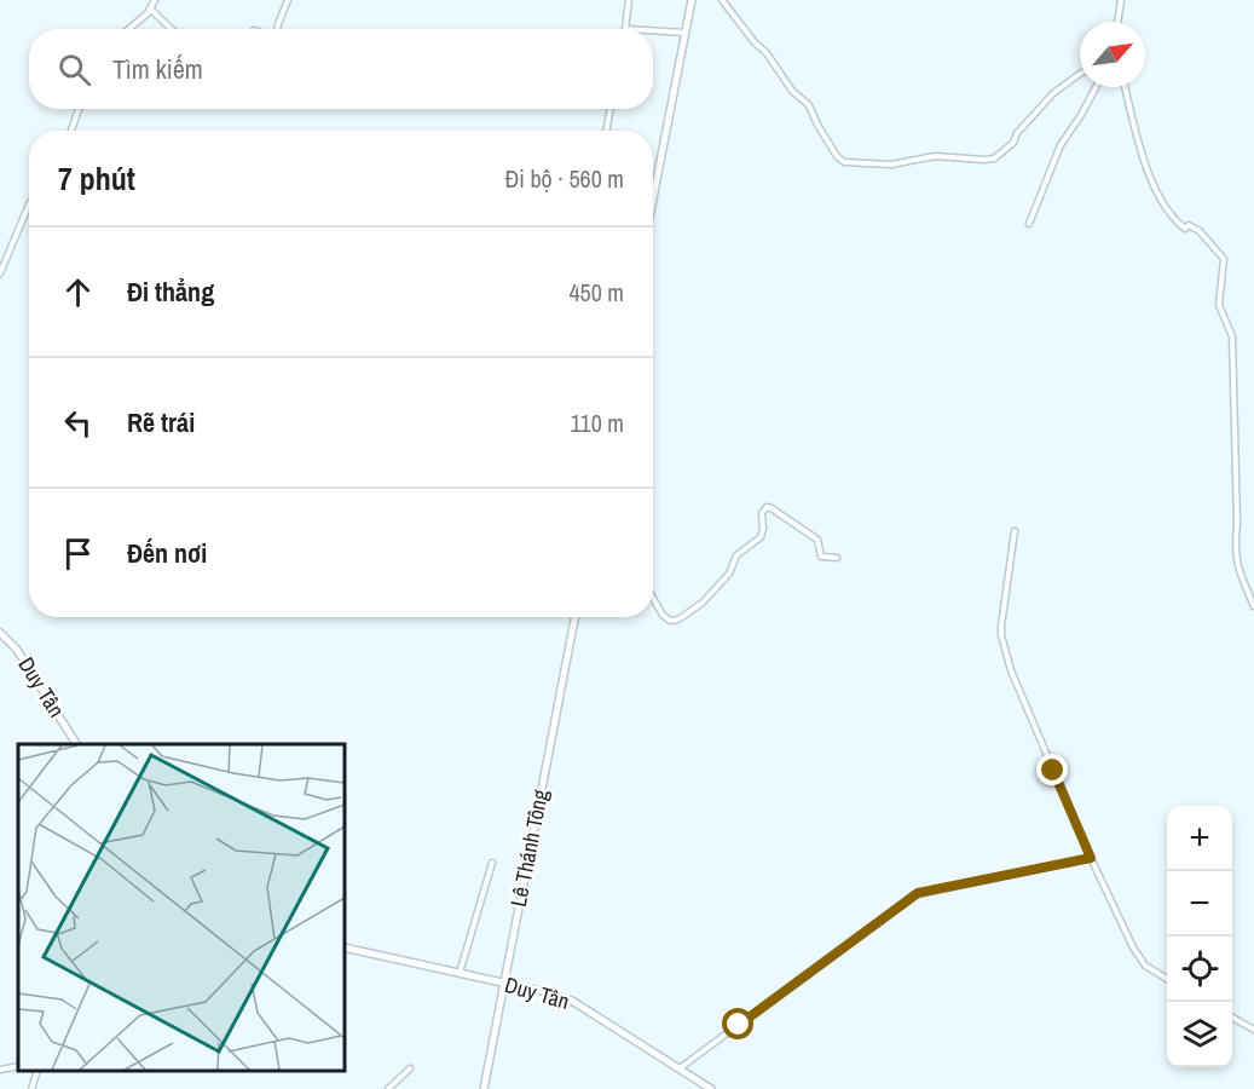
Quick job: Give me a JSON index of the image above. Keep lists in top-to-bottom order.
{
  "streets": {
    "street": ["Duy Tân", "Lê Thánh Tông"]
  },
  "crossings": [
    ["Duy Tân", "Lê Thánh Tông"]
  ],
  "north": "top right",
  "page": {
    "search": "Tìm kiếm",
    "heading": ["7 phút", "Đi bộ · 560 m"],
    "list": [
      ["Đi thẳng", "450 m"],
      ["Rẽ trái", "110 m"],
      "Đến nơi"
    ],
    "map_buttons": ["+", "−"]
  }
}
